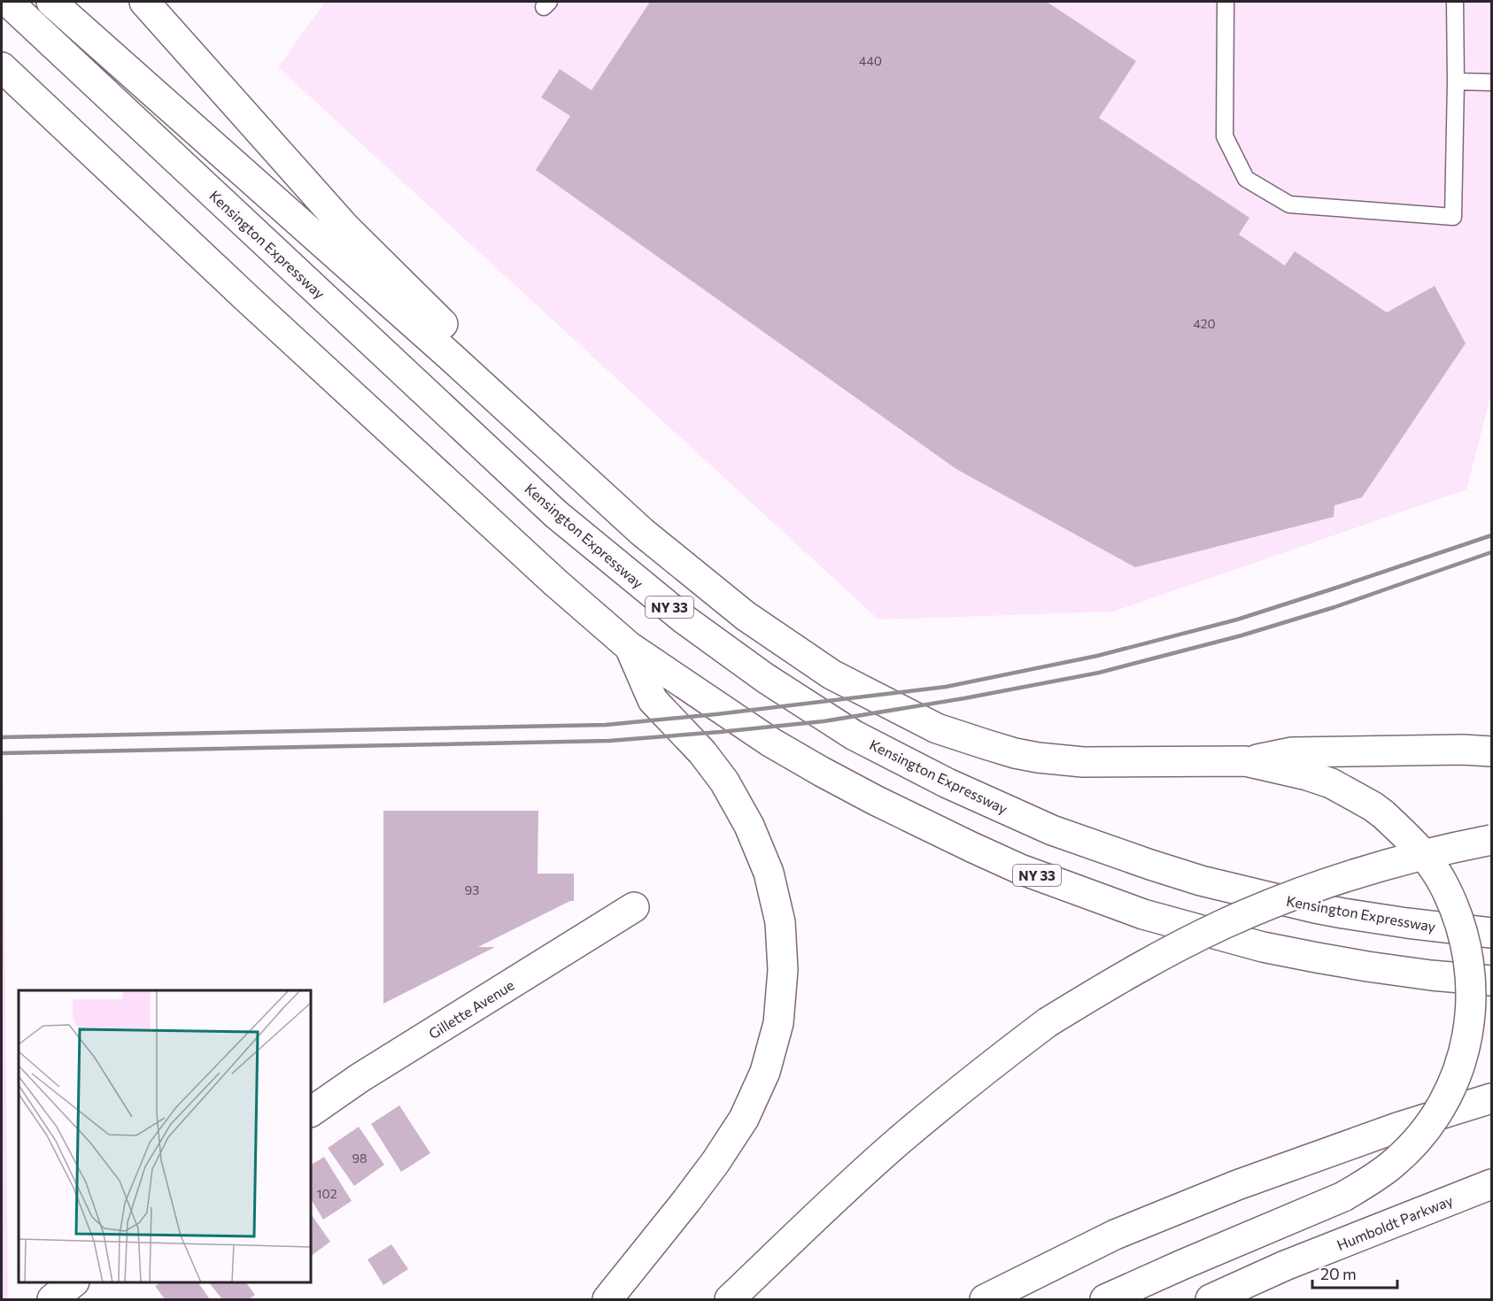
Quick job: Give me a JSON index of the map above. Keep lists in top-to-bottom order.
{
  "streets": {
    "main road": [
      "Kensington Expressway",
      "NY 33",
      "Gillette Avenue",
      "Humboldt Parkway"
    ]
  },
  "house_numbers": [
    "440",
    "420",
    "93",
    "98",
    "102"
  ],
  "scale_bar": "20 m"
}
